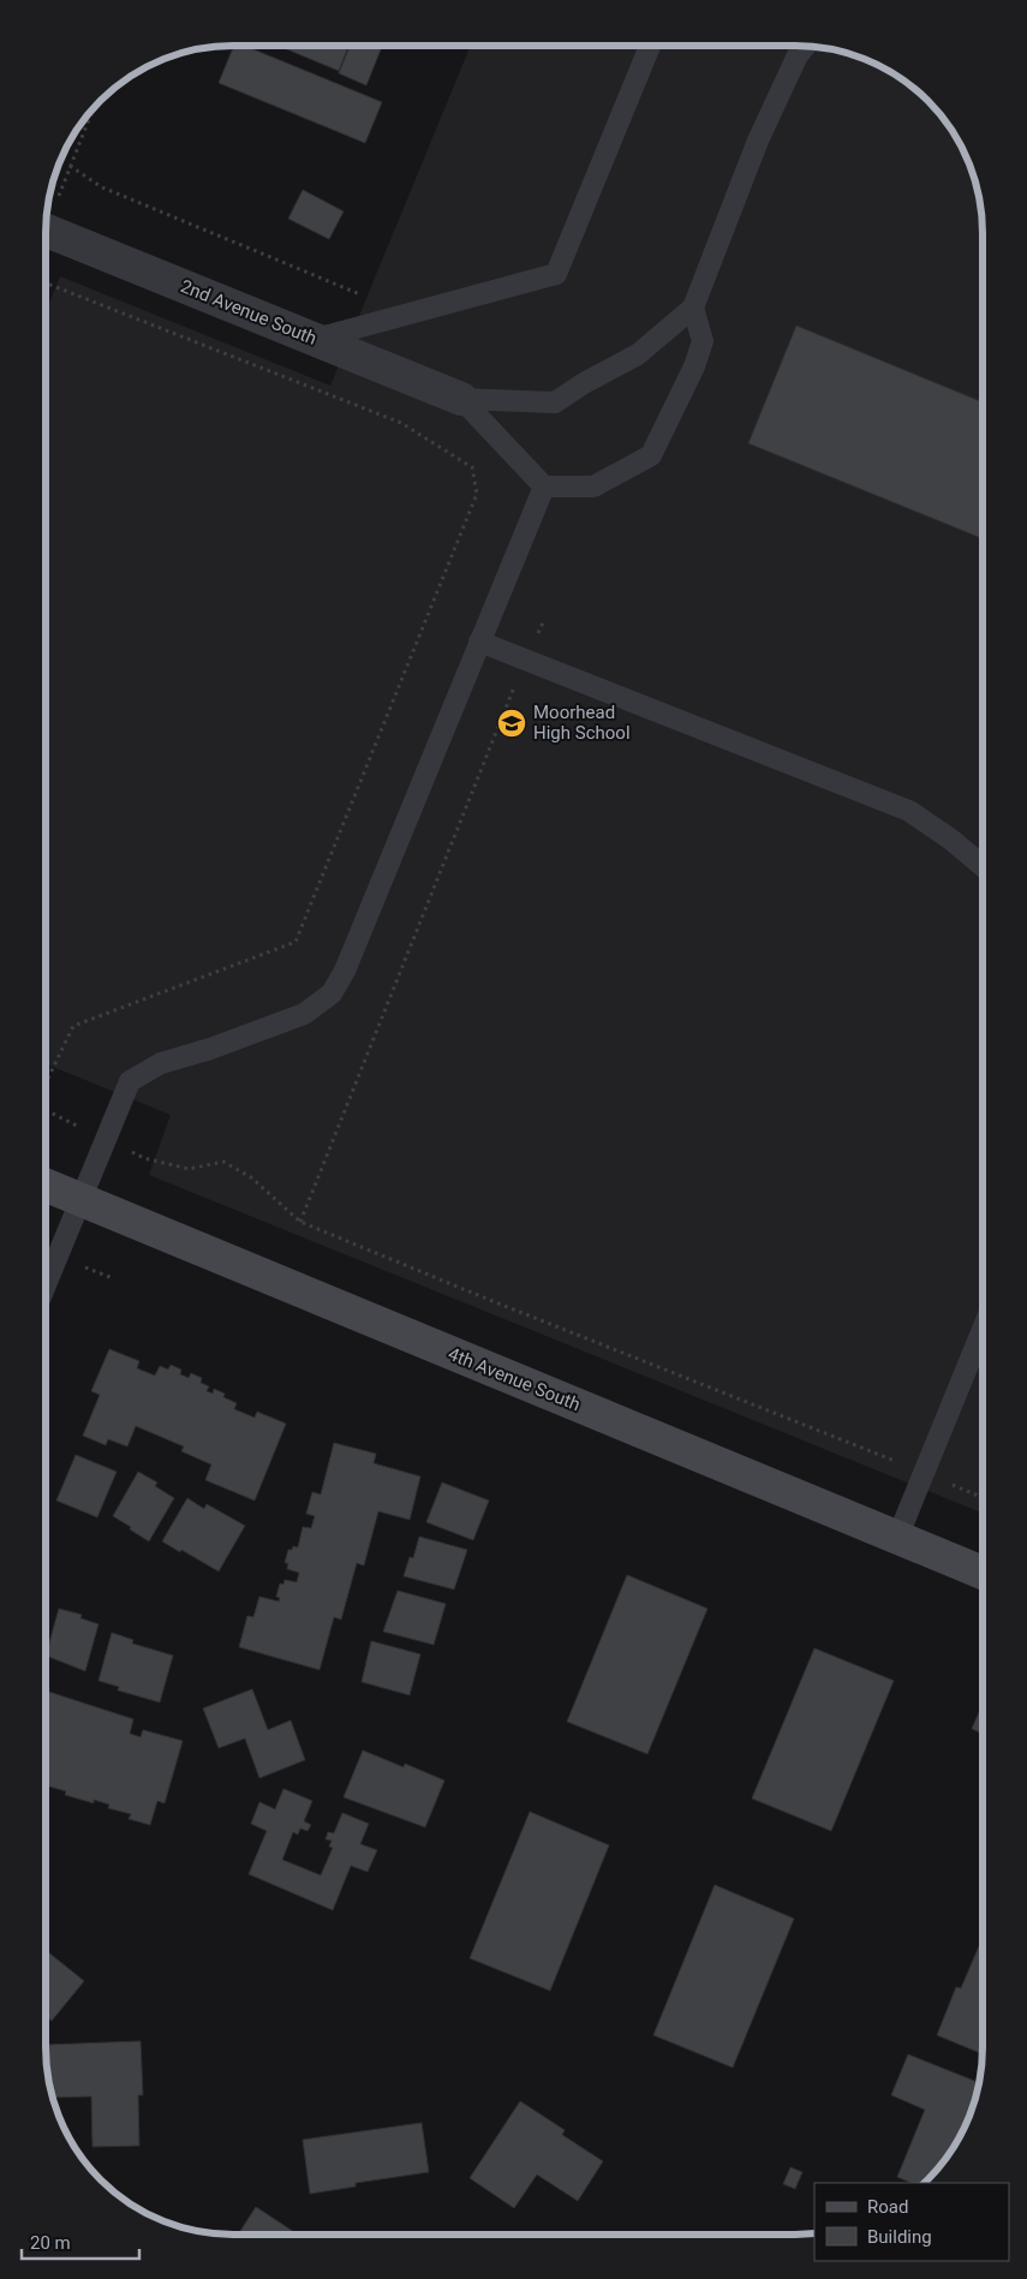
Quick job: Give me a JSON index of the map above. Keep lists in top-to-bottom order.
{
  "streets": {
    "street": ["2nd Avenue South", "4th Avenue South"]
  },
  "places": {
    "school or university": ["Moorhead High School"]
  },
  "legend": ["Road", "Building"],
  "scale_bar": "20 m"
}
